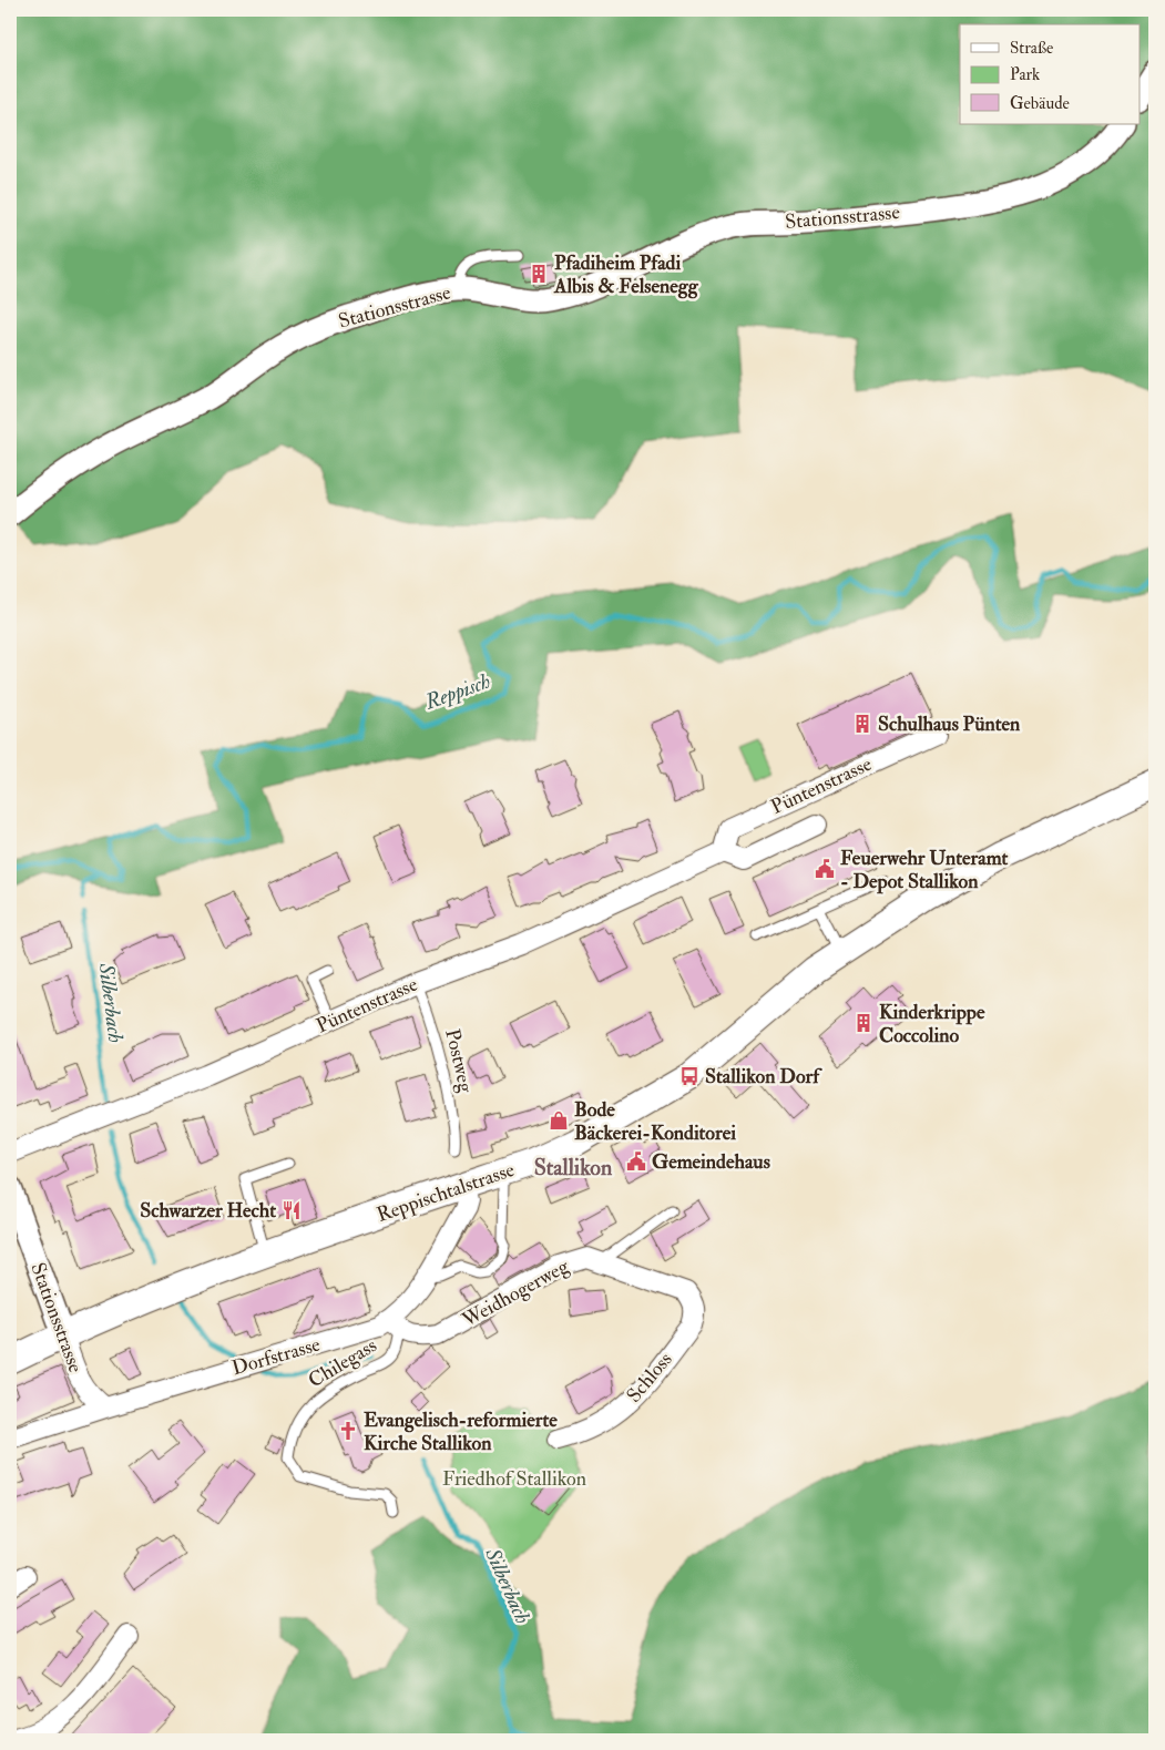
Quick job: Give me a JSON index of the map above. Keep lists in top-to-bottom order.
{
  "streets": {
    "main road": ["Reppischtalstrasse"],
    "street": [
      "Stationsstrasse",
      "Püntenstrasse",
      "Weidhogerweg",
      "Dorfstrasse",
      "Schloss"
    ],
    "lane": ["Postweg", "Chilegass"]
  },
  "crossings": [
    ["Stationsstrasse", "Reppischtalstrasse"],
    ["Stationsstrasse", "Dorfstrasse"],
    ["Püntenstrasse", "Postweg"],
    ["Reppischtalstrasse", "Dorfstrasse"],
    ["Weidhogerweg", "Dorfstrasse"],
    ["Weidhogerweg", "Chilegass"],
    ["Weidhogerweg", "Schloss"],
    ["Dorfstrasse", "Chilegass"]
  ],
  "districts": ["Stallikon"],
  "water": ["Reppisch", "Silberbach"],
  "parks": ["Friedhof Stallikon"],
  "places": {
    "building": ["Pfadiheim Pfadi Albis & Felsenegg", "Schulhaus Pünten", "Kinderkrippe Coccolino"],
    "public building": ["Feuerwehr Unteramt - Depot Stallikon", "Gemeindehaus"],
    "bus stop": ["Stallikon Dorf"],
    "shop": ["Bode Bäckerei-Konditorei"],
    "restaurant": ["Schwarzer Hecht"],
    "church": ["Evangelisch-reformierte Kirche Stallikon"]
  },
  "legend": ["Straße", "Park", "Gebäude"]
}
